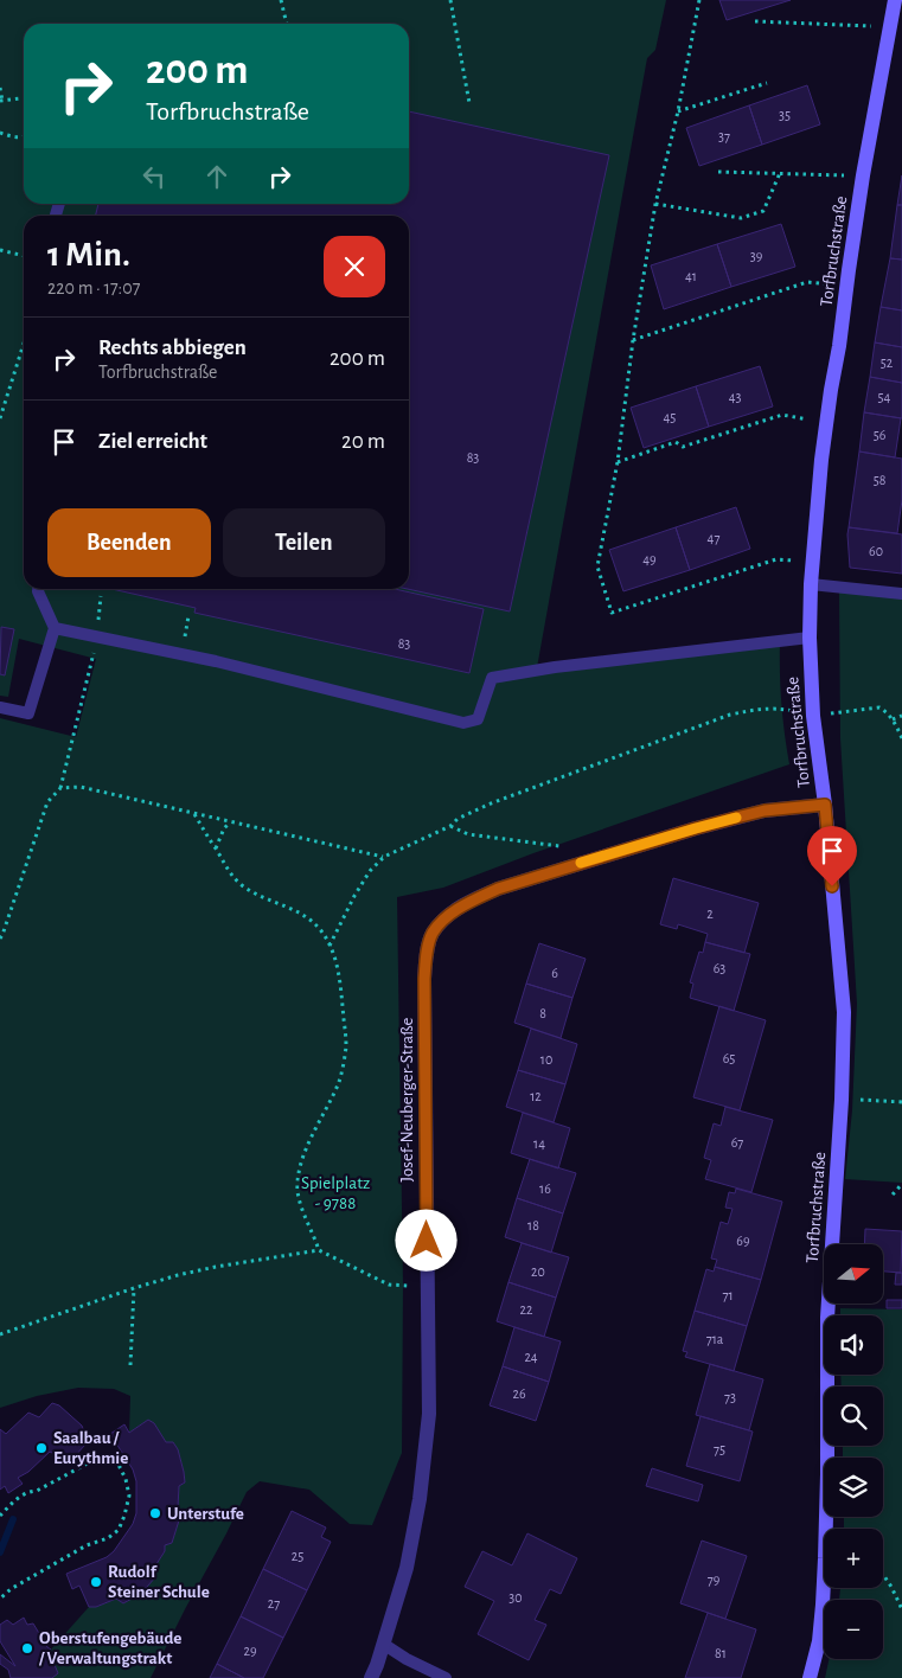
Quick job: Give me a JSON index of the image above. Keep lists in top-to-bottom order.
{
  "streets": {
    "main road": ["Torfbruchstraße"],
    "street": ["Josef-Neuberger-Straße"]
  },
  "crossings": [
    ["Torfbruchstraße", "Josef-Neuberger-Straße"]
  ],
  "parks": ["Spielplatz - 9788"],
  "places": [
    "Saalbau / Eurythmie",
    "Unterstufe",
    "Rudolf Steiner Schule",
    "Oberstufengebäude / Verwaltungstrakt"
  ],
  "house_numbers": [
    "35",
    "37",
    "39",
    "41",
    "52",
    "43",
    "54",
    "45",
    "56",
    "83",
    "58",
    "47",
    "60",
    "49",
    "83",
    "2",
    "63",
    "6",
    "8",
    "65",
    "10",
    "12",
    "67",
    "14",
    "16",
    "18",
    "69",
    "20",
    "71",
    "22",
    "71a",
    "24",
    "26",
    "73",
    "75",
    "25",
    "79",
    "30",
    "27",
    "29",
    "81"
  ],
  "north": "right",
  "page": {
    "turn": ["200 m", "Torfbruchstraße"],
    "heading": ["1 Min.", "220 m · 17:07"],
    "list": [
      {
        "name": "Rechts abbiegen",
        "note": "Torfbruchstraße",
        "value": "200 m"
      },
      {
        "name": "Ziel erreicht",
        "value": "20 m"
      }
    ],
    "buttons": ["Beenden", "Teilen"],
    "map_buttons": ["+", "−"]
  }
}
